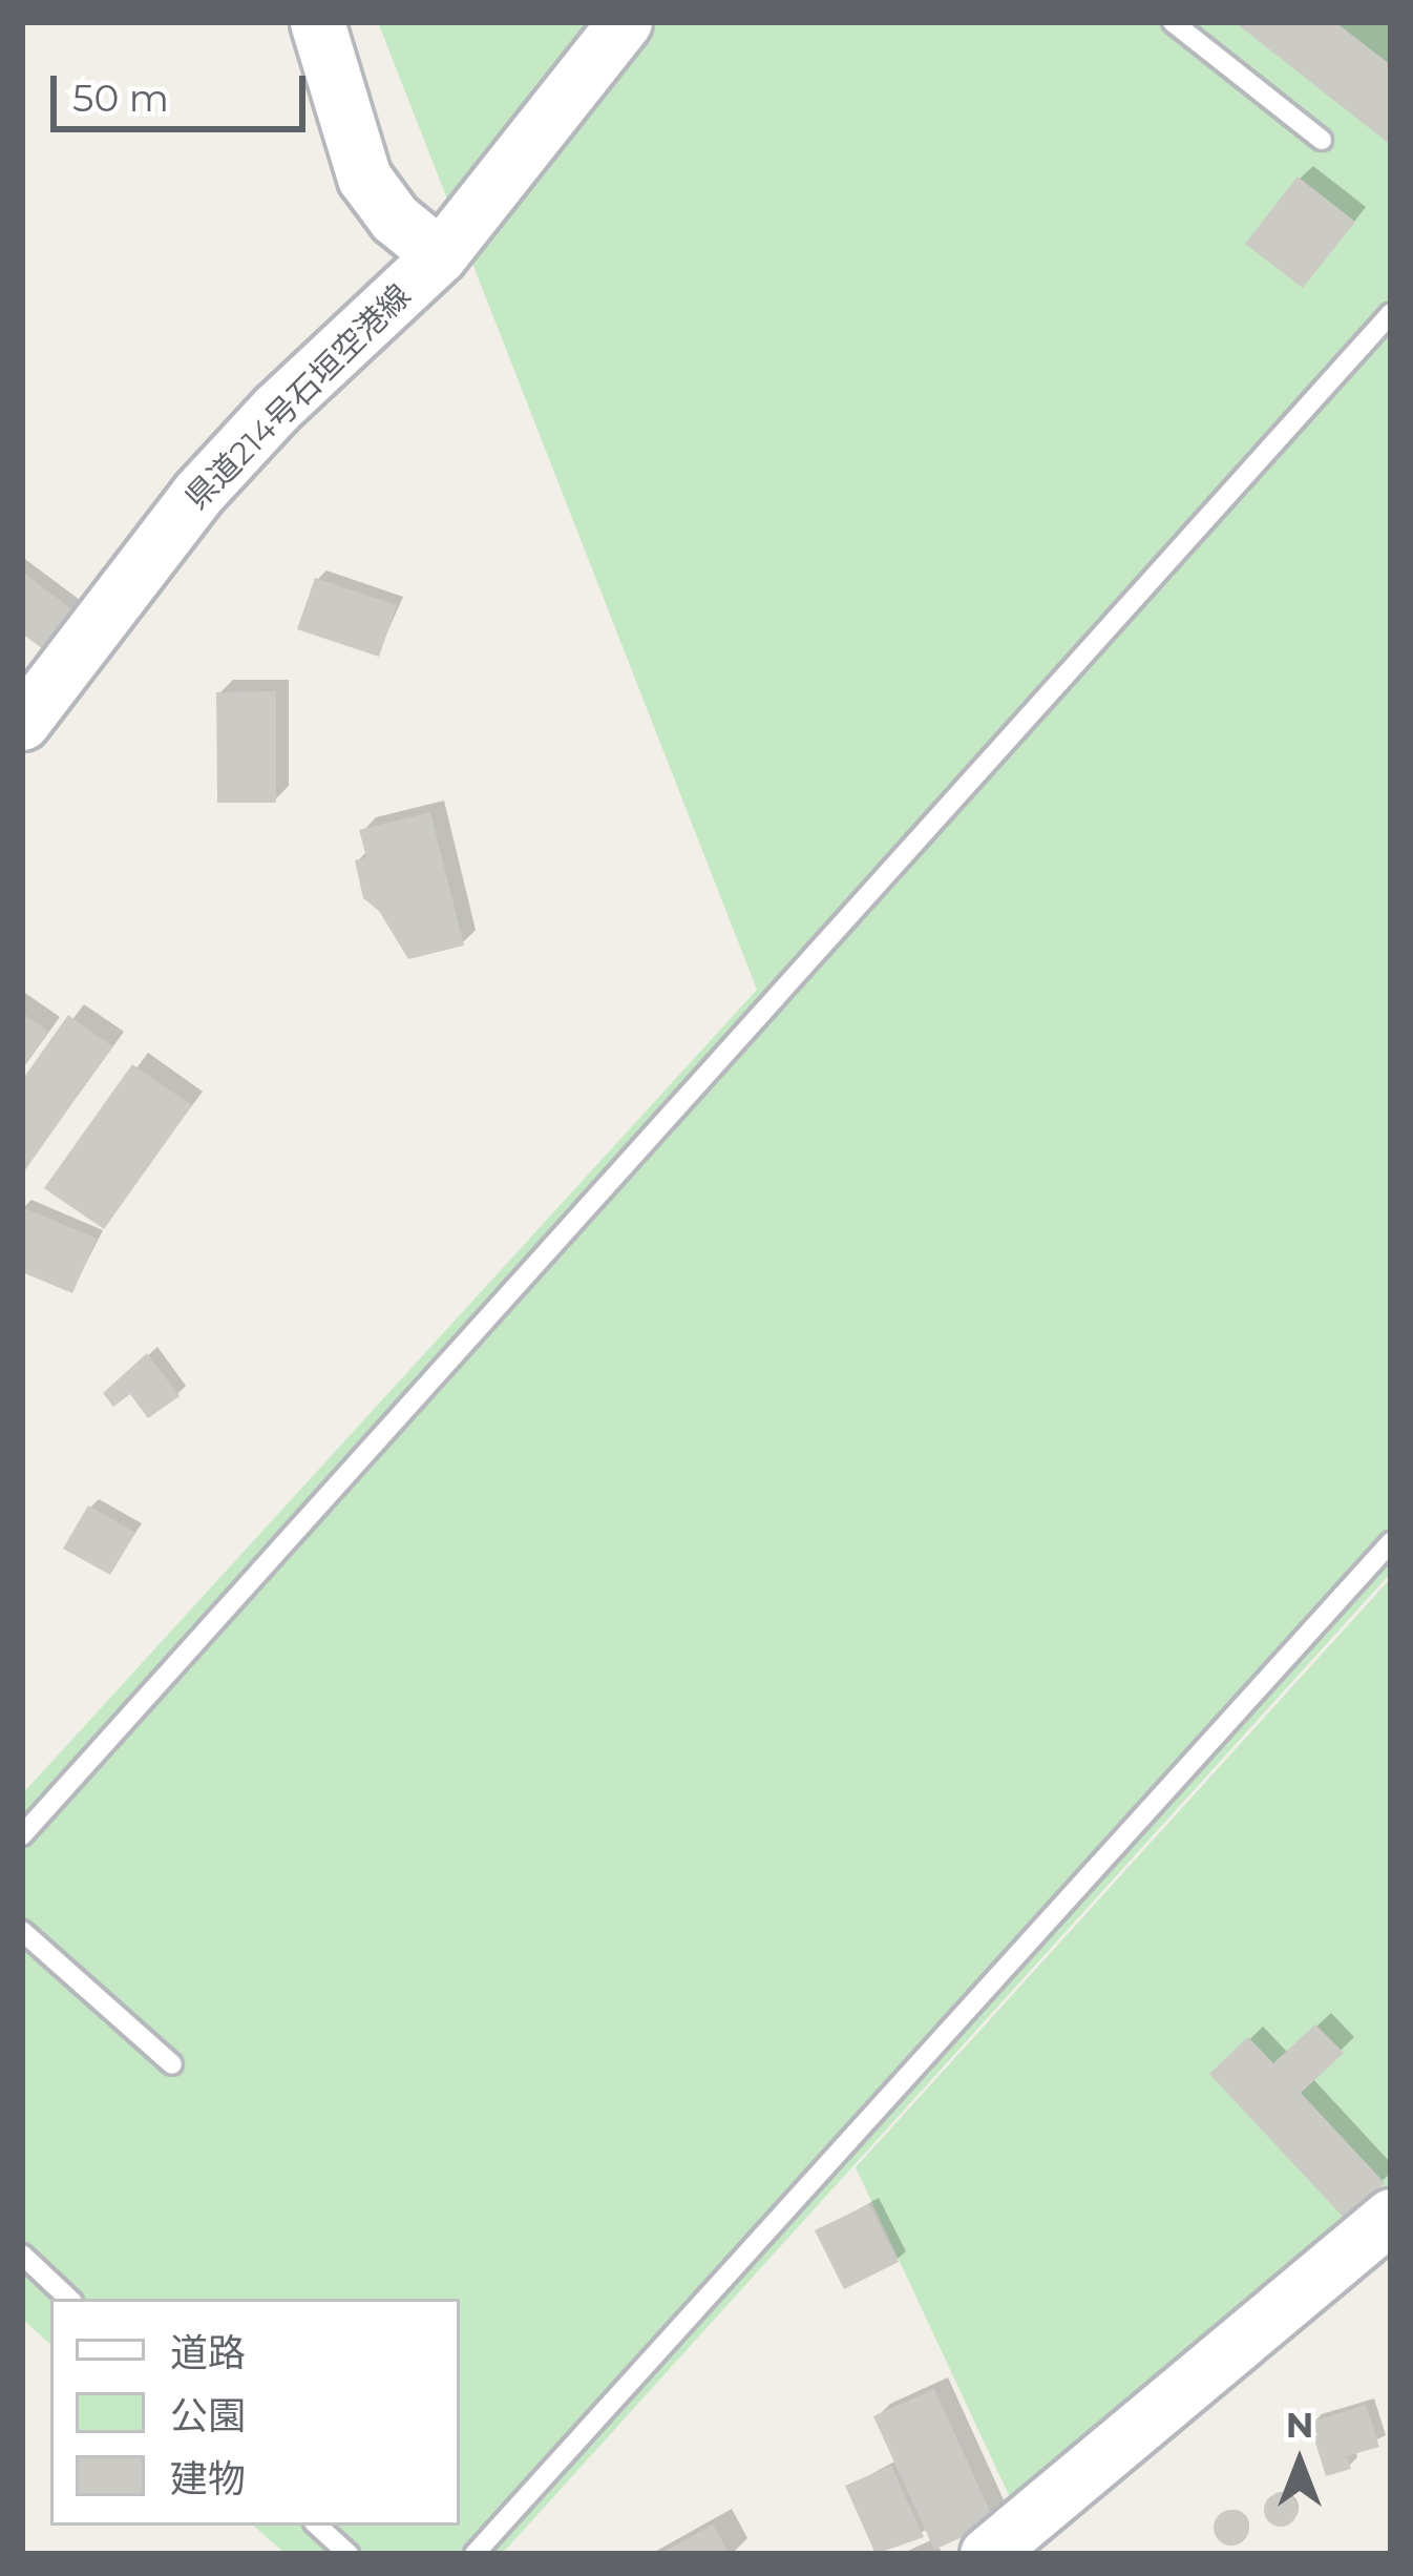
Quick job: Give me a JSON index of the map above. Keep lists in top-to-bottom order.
{
  "streets": {
    "main road": ["県道214号石垣空港線"]
  },
  "legend": ["道路", "公園", "建物"],
  "scale_bar": "50 m",
  "north": "top"
}
